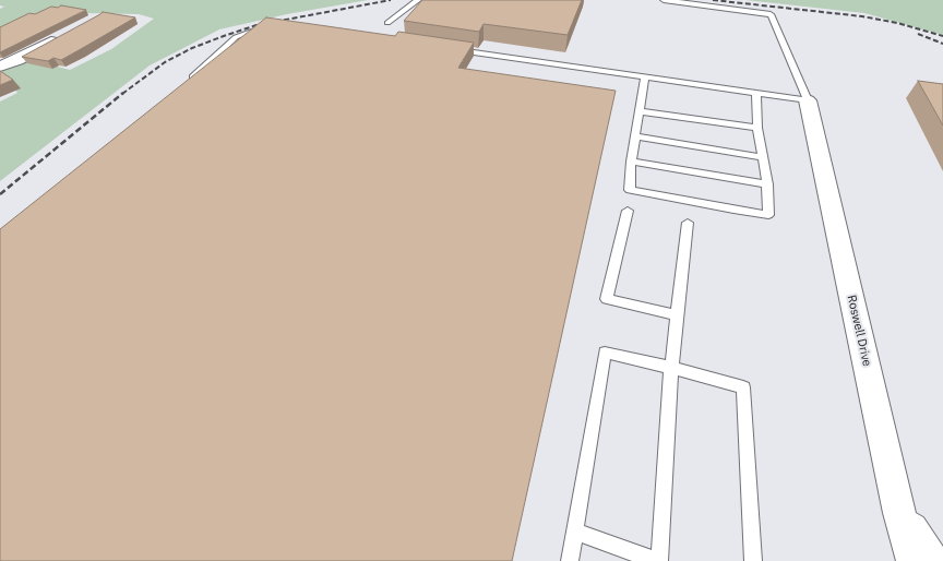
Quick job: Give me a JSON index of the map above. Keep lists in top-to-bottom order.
{
  "streets": {
    "street": ["Roswell Drive"]
  }
}
